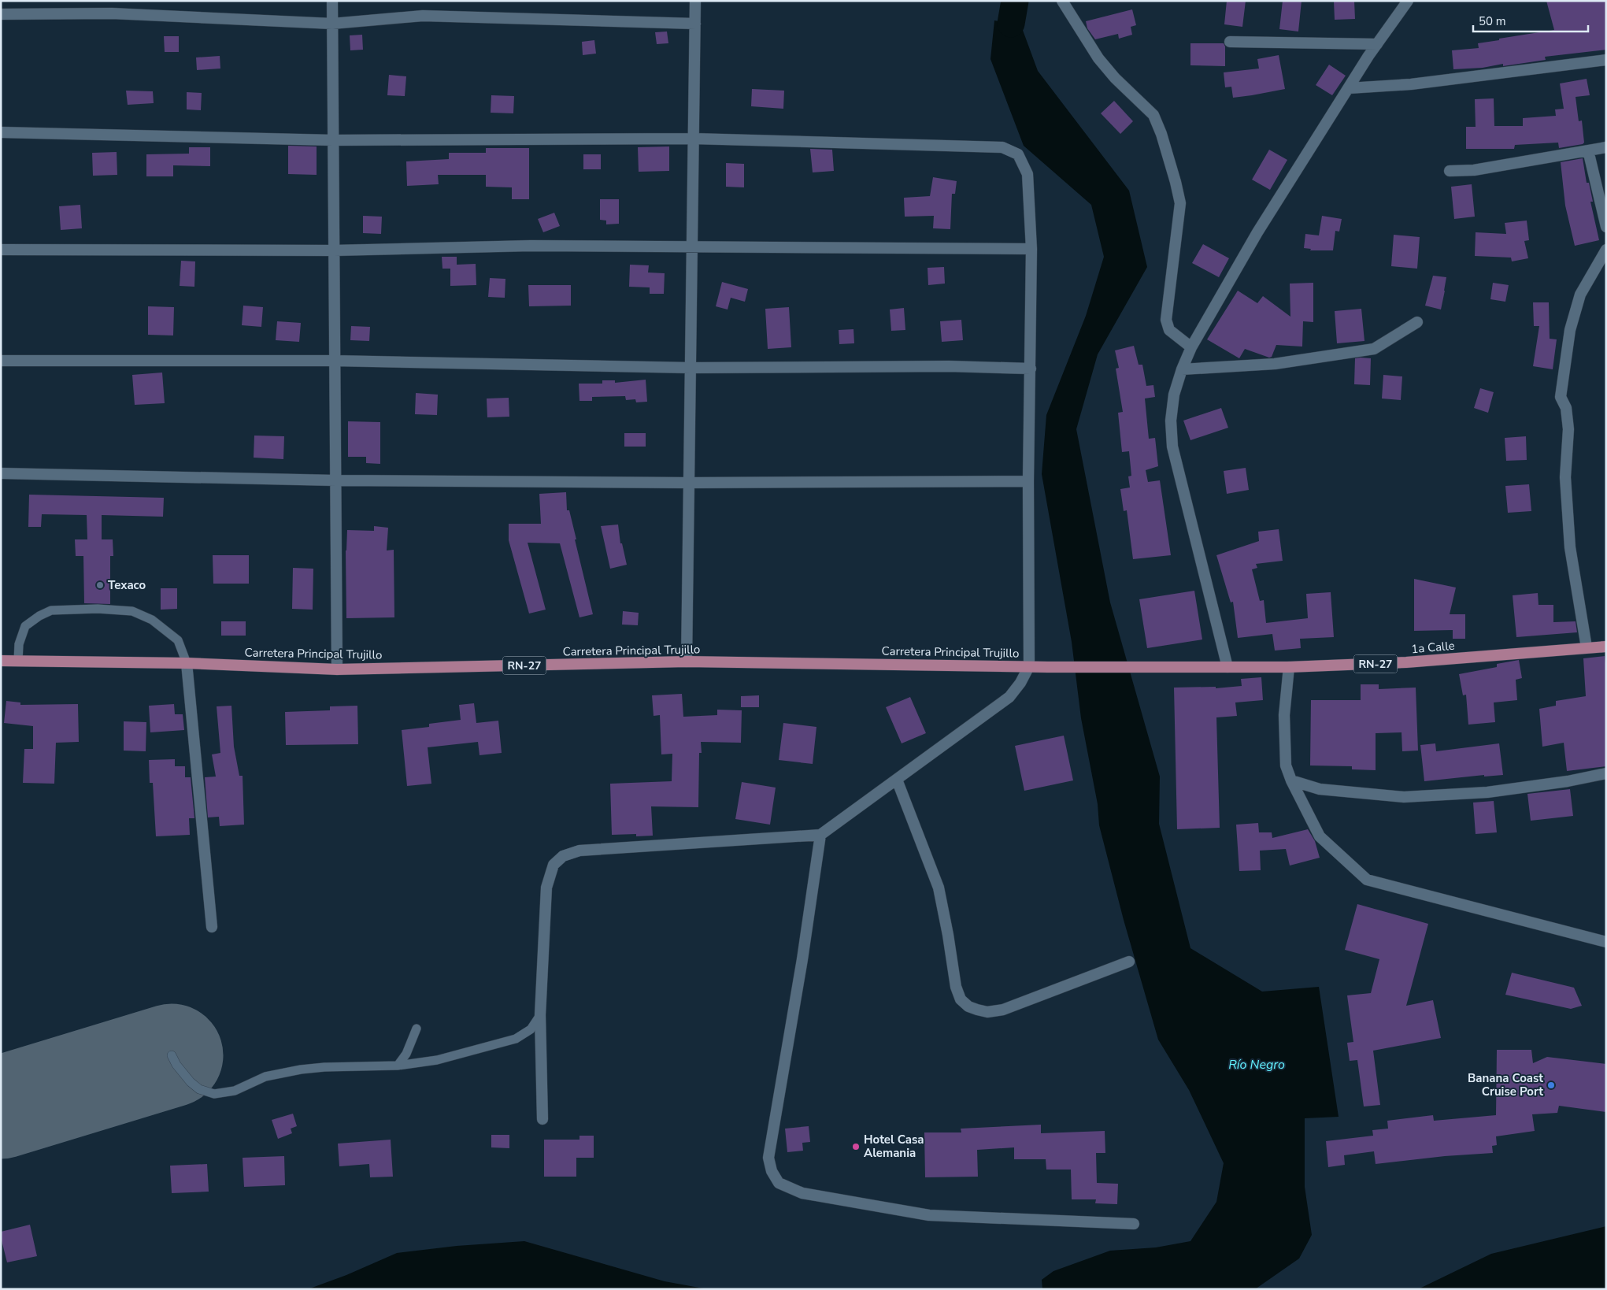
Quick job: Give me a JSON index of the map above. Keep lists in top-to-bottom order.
{
  "streets": {
    "main road": ["1a Calle", "Carretera Principal Trujillo", "RN-27"]
  },
  "crossings": [
    ["1a Calle", "Carretera Principal Trujillo"]
  ],
  "water": ["Río Negro"],
  "places": ["Texaco", "Banana Coast Cruise Port", "Hotel Casa Alemania"],
  "scale_bar": "50 m"
}
